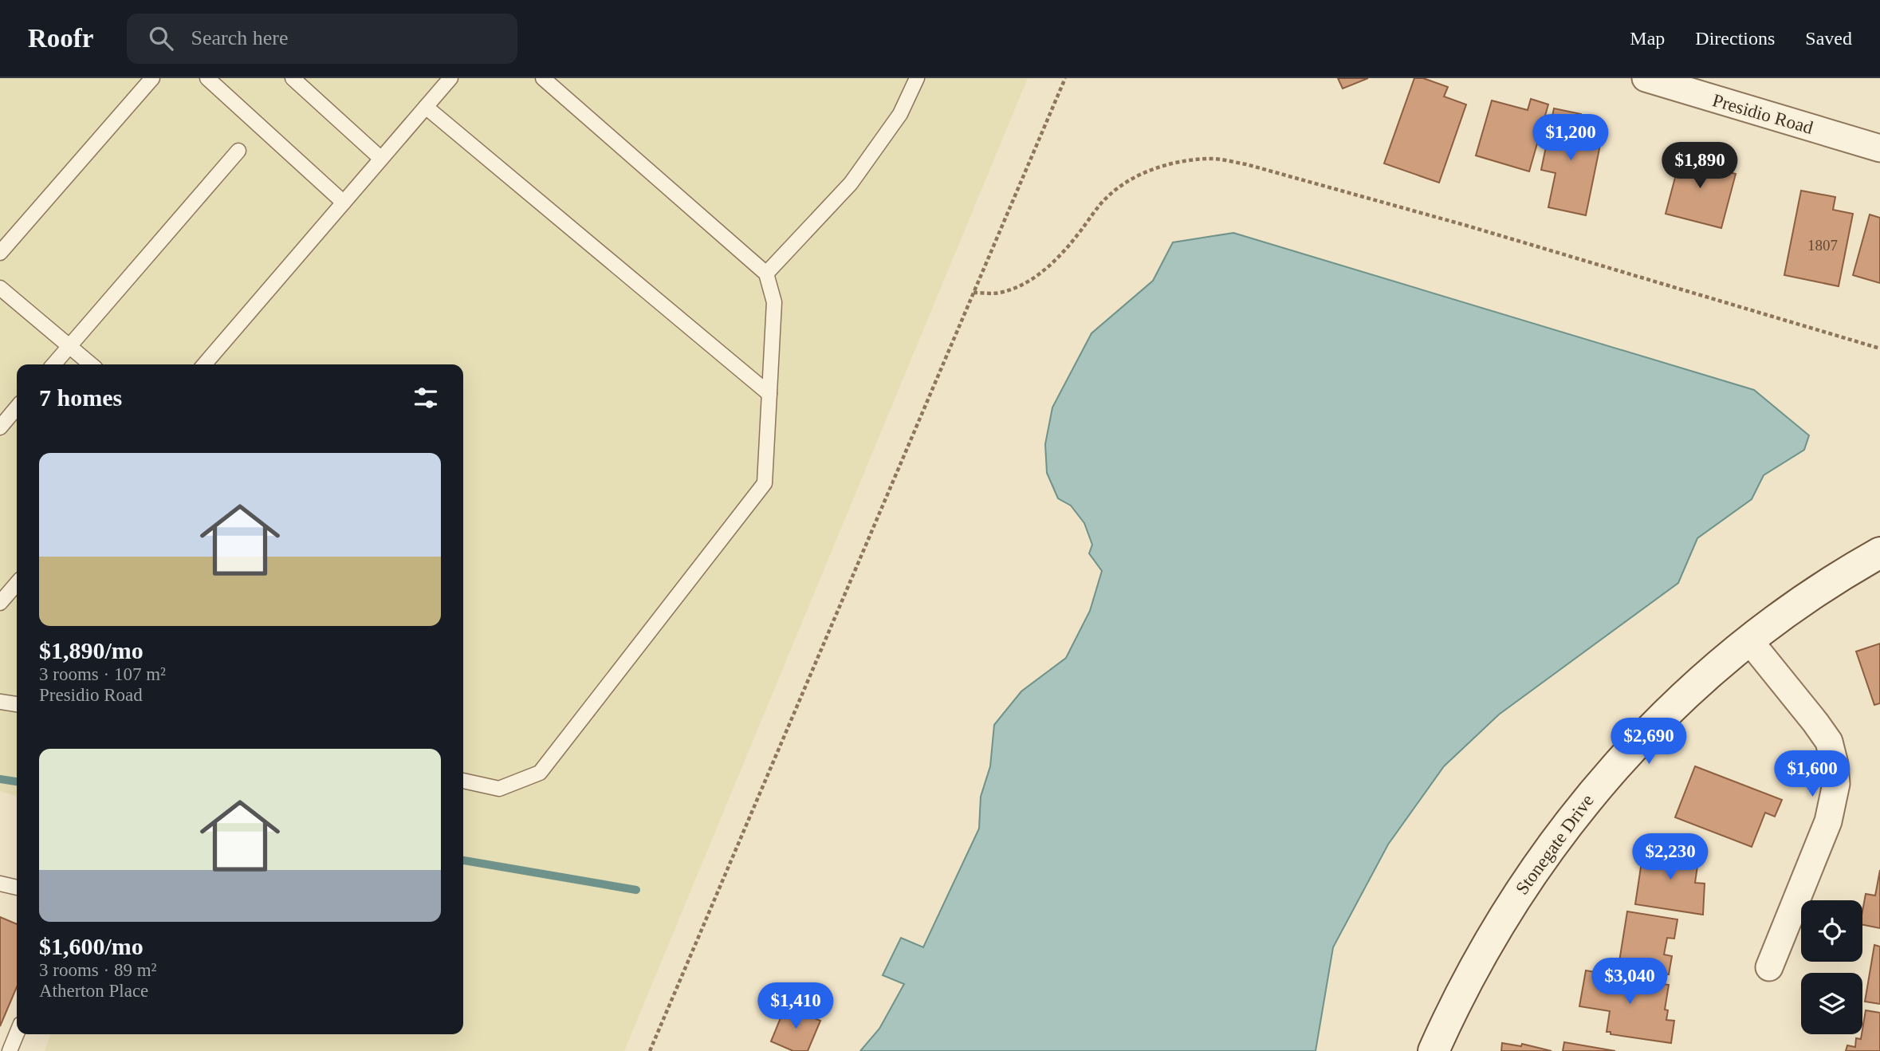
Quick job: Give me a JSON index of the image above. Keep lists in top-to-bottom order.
{
  "streets": {
    "street": ["Presidio Road", "Stonegate Drive"]
  },
  "house_numbers": ["1807"],
  "page": {
    "header": "Roofr",
    "search": "Search here",
    "nav": ["Map", "Directions", "Saved"],
    "price": [
      "$1,200",
      "$1,890",
      "$2,690",
      "$1,600",
      "$2,230",
      "$3,040",
      "$1,410"
    ],
    "heading": "7 homes",
    "list": [
      {
        "name": "$1,890/mo",
        "note": "3 rooms · 107 m² · Presidio Road"
      },
      {
        "name": "$1,600/mo",
        "note": "3 rooms · 89 m² · Atherton Place"
      }
    ]
  }
}
